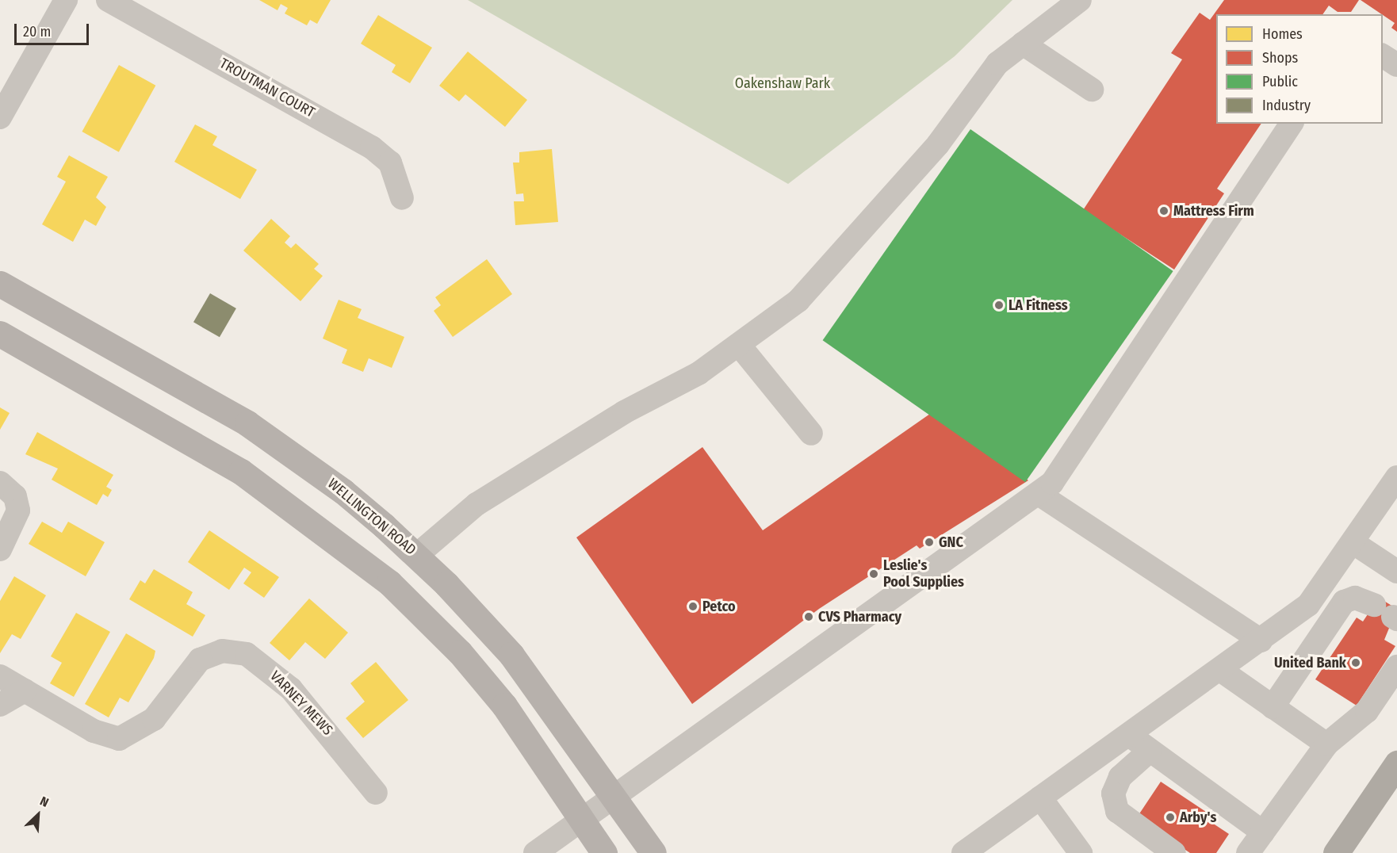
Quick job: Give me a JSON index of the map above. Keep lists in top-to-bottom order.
{
  "streets": {
    "main road": ["WELLINGTON ROAD"],
    "street": ["TROUTMAN COURT", "VARNEY MEWS"]
  },
  "parks": ["Oakenshaw Park"],
  "places": [
    "Mattress Firm",
    "LA Fitness",
    "GNC",
    "Leslie's Pool Supplies",
    "Petco",
    "CVS Pharmacy",
    "United Bank",
    "Arby's"
  ],
  "legend": [
    "Homes",
    "Shops",
    "Public",
    "Industry"
  ],
  "scale_bar": "20 m",
  "north": "top right"
}
